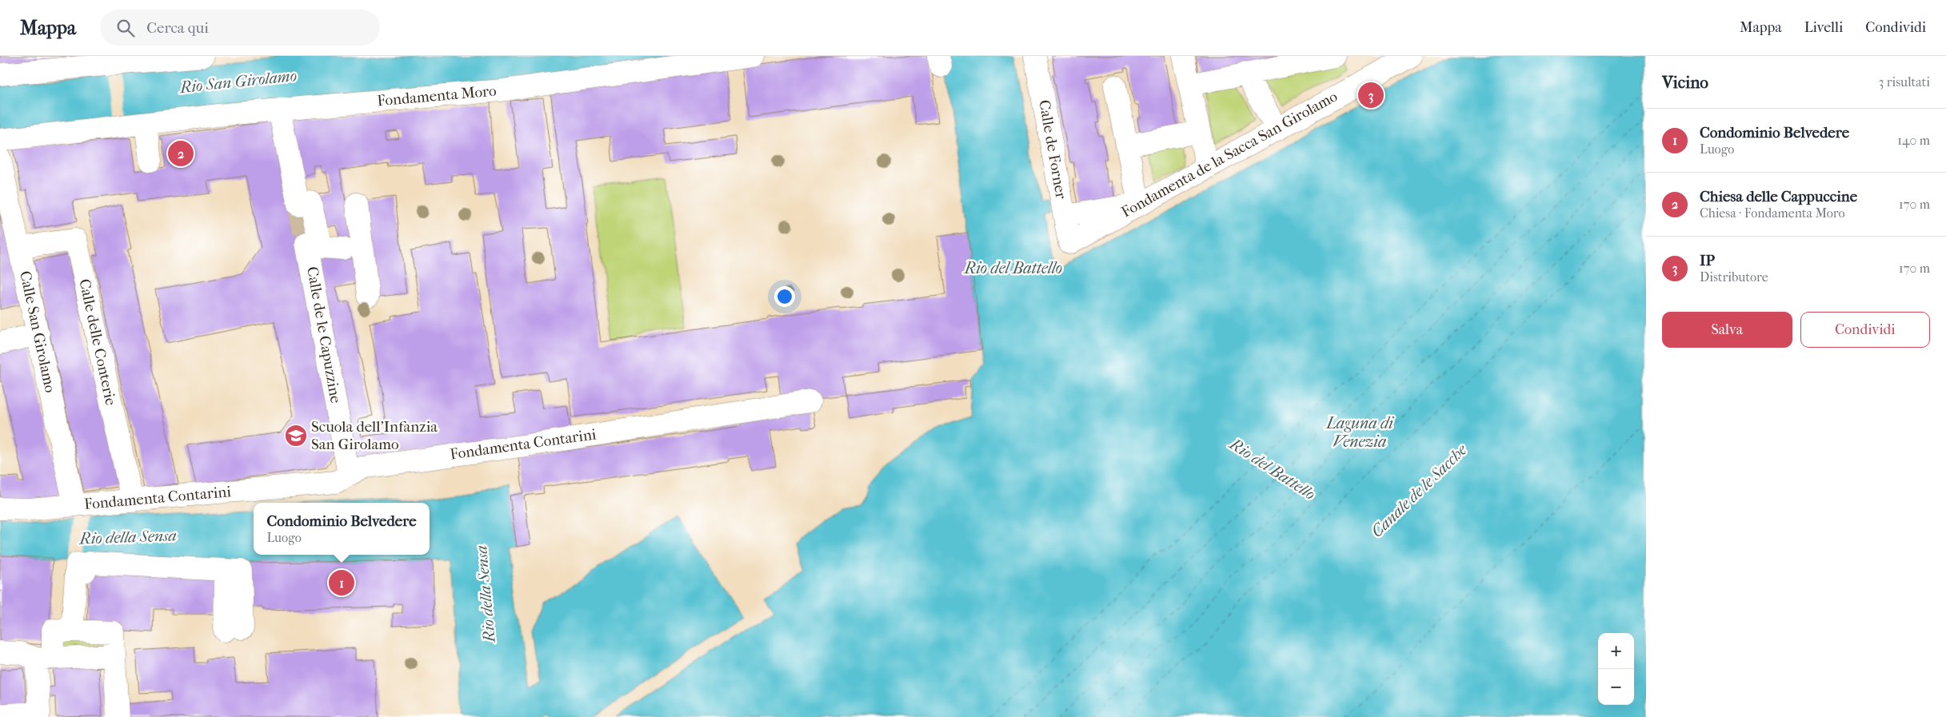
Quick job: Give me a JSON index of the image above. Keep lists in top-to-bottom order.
{
  "streets": {
    "street": [
      "Fondamenta Moro",
      "Calle de Forner",
      "Fondamenta de la Sacca San Girolamo",
      "Calle San Girolamo",
      "Calle de le Capuzzine",
      "Calle delle Conterie",
      "Fondamenta Contarini"
    ]
  },
  "crossings": [
    ["Fondamenta Moro", "Calle de le Capuzzine"],
    ["Calle de Forner", "Fondamenta de la Sacca San Girolamo"],
    ["Calle San Girolamo", "Calle delle Conterie"],
    ["Calle San Girolamo", "Fondamenta Contarini"],
    ["Calle de le Capuzzine", "Fondamenta Contarini"],
    ["Calle delle Conterie", "Fondamenta Contarini"]
  ],
  "water": [
    "Rio San Girolamo",
    "Rio del Battello",
    "Laguna di Venezia",
    "Canale de le Sacche",
    "Rio della Sensa"
  ],
  "places": {
    "school or university": ["Scuola dell'Infanzia San Girolamo"]
  },
  "page": {
    "header": "Mappa",
    "search": "Cerca qui",
    "nav": ["Mappa", "Livelli", "Condividi"],
    "heading": ["Vicino", "3 risultati"],
    "pins": ["3", "2", "1"],
    "list": [
      {
        "mark": "1",
        "name": "Condominio Belvedere",
        "note": "Luogo",
        "value": "140 m"
      },
      {
        "mark": "2",
        "name": "Chiesa delle Cappuccine",
        "note": "Chiesa · Fondamenta Moro",
        "value": "170 m"
      },
      {
        "mark": "3",
        "name": "IP",
        "note": "Distributore",
        "value": "170 m"
      }
    ],
    "buttons": ["Salva", "Condividi"],
    "popup": ["Condominio Belvedere", "Luogo"],
    "map_buttons": ["+", "−"]
  }
}
